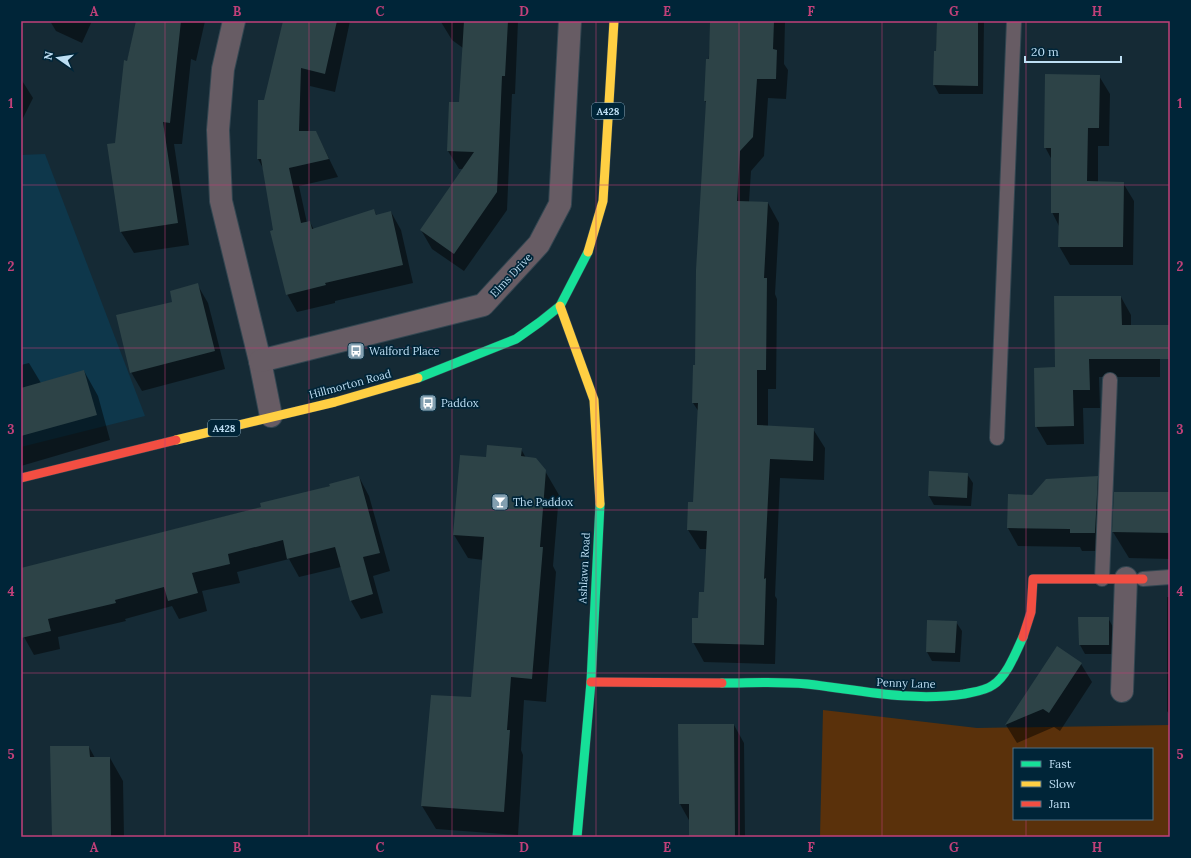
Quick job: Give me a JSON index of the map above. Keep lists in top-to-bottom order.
{
  "streets": {
    "main road": [
      "A428",
      "Hillmorton Road",
      "Ashlawn Road",
      "Penny Lane"
    ],
    "street": ["Elms Drive"]
  },
  "crossings": [
    ["Hillmorton Road", "Ashlawn Road"],
    ["Ashlawn Road", "Penny Lane"]
  ],
  "places": {
    "bus stop": ["Walford Place", "Paddox"],
    "bar": ["The Paddox"]
  },
  "legend": ["Fast", "Slow", "Jam"],
  "scale_bar": "20 m",
  "north": "left",
  "grid": {
    "columns": [
      "A",
      "B",
      "C",
      "D",
      "E",
      "F",
      "G",
      "H"
    ],
    "rows": [
      "1",
      "2",
      "3",
      "4",
      "5"
    ]
  }
}
